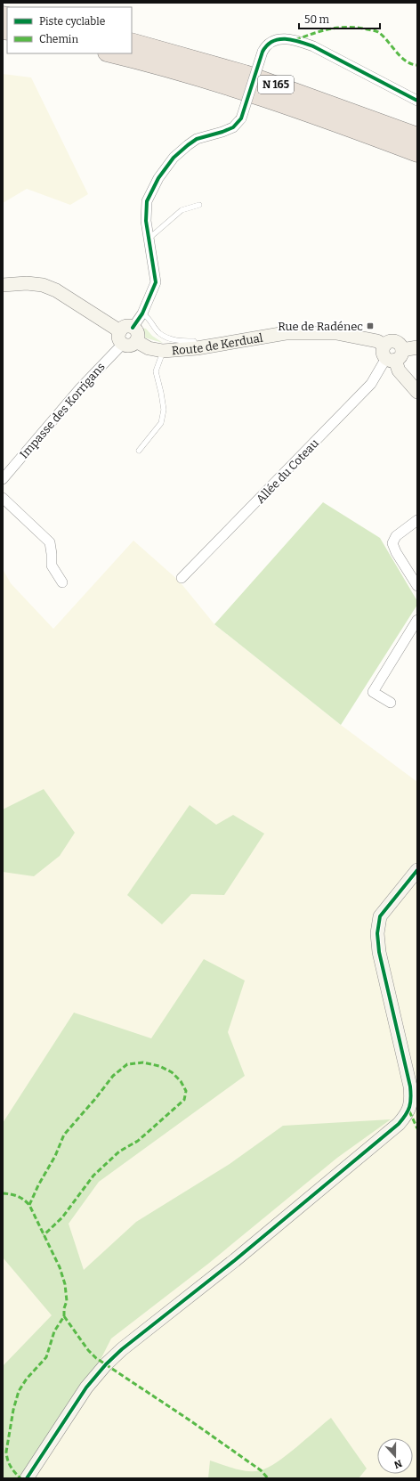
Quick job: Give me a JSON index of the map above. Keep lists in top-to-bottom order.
{
  "streets": {
    "highway": ["N 165"],
    "street": ["Route de Kerdual", "Impasse des Korrigans", "Allée du Coteau"]
  },
  "crossings": [
    ["Route de Kerdual", "Impasse des Korrigans"],
    ["Route de Kerdual", "Allée du Coteau"]
  ],
  "places": {
    "transit": ["Rue de Radénec"]
  },
  "legend": ["Piste cyclable", "Chemin"],
  "scale_bar": "50 m",
  "north": "bottom"
}
